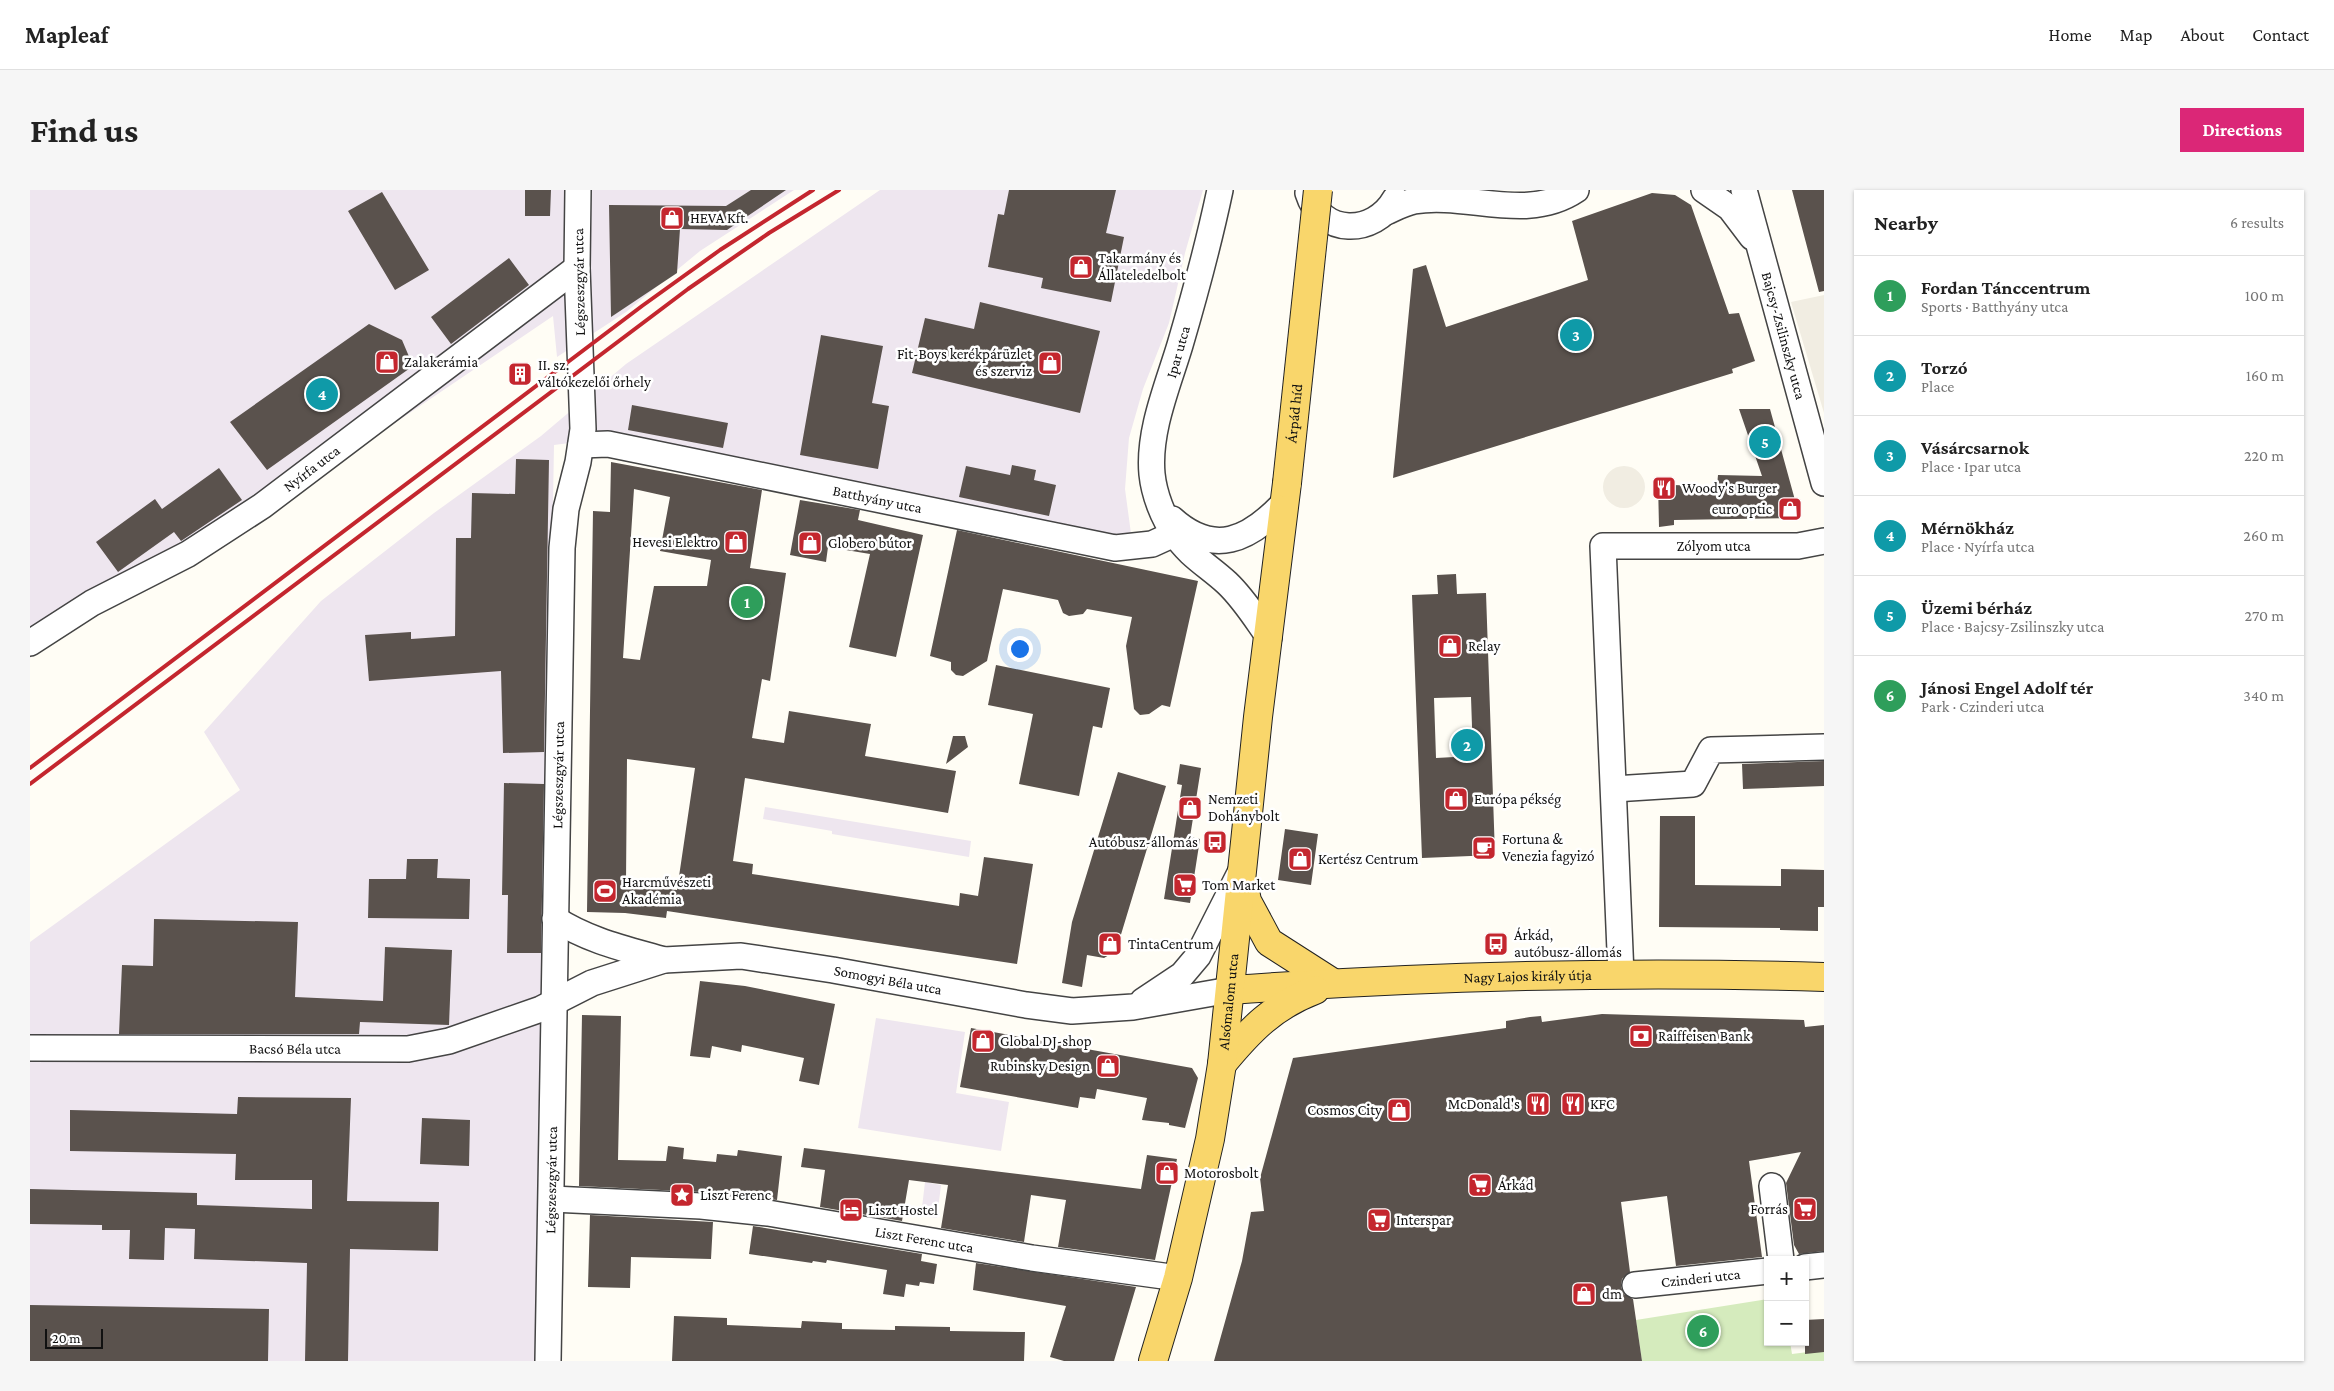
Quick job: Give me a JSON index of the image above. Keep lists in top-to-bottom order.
{
  "streets": {
    "main road": ["Árpád híd", "Nagy Lajos király útja", "Alsómalom utca"],
    "street": [
      "Légszeszgyár utca",
      "Bajcsy-Zsilinszky utca",
      "Ipar utca",
      "Nyírfa utca",
      "Batthyány utca",
      "Zólyom utca",
      "Somogyi Béla utca",
      "Bacsó Béla utca",
      "Liszt Ferenc utca",
      "Czinderi utca"
    ]
  },
  "crossings": [
    ["Légszeszgyár utca", "Nyírfa utca"],
    ["Légszeszgyár utca", "Batthyány utca"],
    ["Légszeszgyár utca", "Somogyi Béla utca"],
    ["Légszeszgyár utca", "Bacsó Béla utca"],
    ["Légszeszgyár utca", "Liszt Ferenc utca"],
    ["Ipar utca", "Árpád híd"],
    ["Ipar utca", "Batthyány utca"],
    ["Ipar utca", "Alsómalom utca"],
    ["Árpád híd", "Alsómalom utca"],
    ["Nagy Lajos király útja", "Somogyi Béla utca"],
    ["Nagy Lajos király útja", "Alsómalom utca"],
    ["Somogyi Béla utca", "Alsómalom utca"],
    ["Somogyi Béla utca", "Bacsó Béla utca"],
    ["Alsómalom utca", "Liszt Ferenc utca"]
  ],
  "places": {
    "shop": [
      "HEVA Kft.",
      "Takarmány és Állateledelbolt",
      "Zalakerámia",
      "Fit-Boys kerékpárüzlet és szerviz",
      "euro optic",
      "Hevesi Elektro",
      "Globero bútor",
      "Relay",
      "Európa pékség",
      "Nemzeti Dohánybolt",
      "Kertész Centrum",
      "TintaCentrum",
      "Global DJ-shop",
      "Rubinsky Design",
      "Cosmos City",
      "Motorosbolt",
      "dm"
    ],
    "building": ["II. sz. váltókezelői őrhely"],
    "restaurant": ["Woody's Burger", "McDonald's", "KFC"],
    "bus stop": ["Autóbusz-állomás", "Árkád, autóbusz-állomás"],
    "cafe": ["Fortuna & Venezia fagyizó"],
    "supermarket": [
      "Tom Market",
      "Árkád",
      "Forrás",
      "Interspar"
    ],
    "sports": ["Harcművészeti Akadémia"],
    "bank": ["Raiffeisen Bank"],
    "place": ["Liszt Ferenc"],
    "hotel": ["Liszt Hostel"]
  },
  "scale_bar": "20 m",
  "page": {
    "header": "Mapleaf",
    "nav": [
      "Home",
      "Map",
      "About",
      "Contact"
    ],
    "buttons": "Directions",
    "title": "Find us",
    "heading": ["Nearby", "6 results"],
    "list": [
      {
        "mark": "1",
        "name": "Fordan Tánccentrum",
        "note": "Sports · Batthyány utca",
        "value": "100 m"
      },
      {
        "mark": "2",
        "name": "Torzó",
        "note": "Place",
        "value": "160 m"
      },
      {
        "mark": "3",
        "name": "Vásárcsarnok",
        "note": "Place · Ipar utca",
        "value": "220 m"
      },
      {
        "mark": "4",
        "name": "Mérnökház",
        "note": "Place · Nyírfa utca",
        "value": "260 m"
      },
      {
        "mark": "5",
        "name": "Üzemi bérház",
        "note": "Place · Bajcsy-Zsilinszky utca",
        "value": "270 m"
      },
      {
        "mark": "6",
        "name": "Jánosi Engel Adolf tér",
        "note": "Park · Czinderi utca",
        "value": "340 m"
      }
    ],
    "pins": [
      "3",
      "4",
      "5",
      "1",
      "2",
      "6"
    ],
    "map_buttons": ["+", "−"],
    "scale": "20 m"
  }
}
